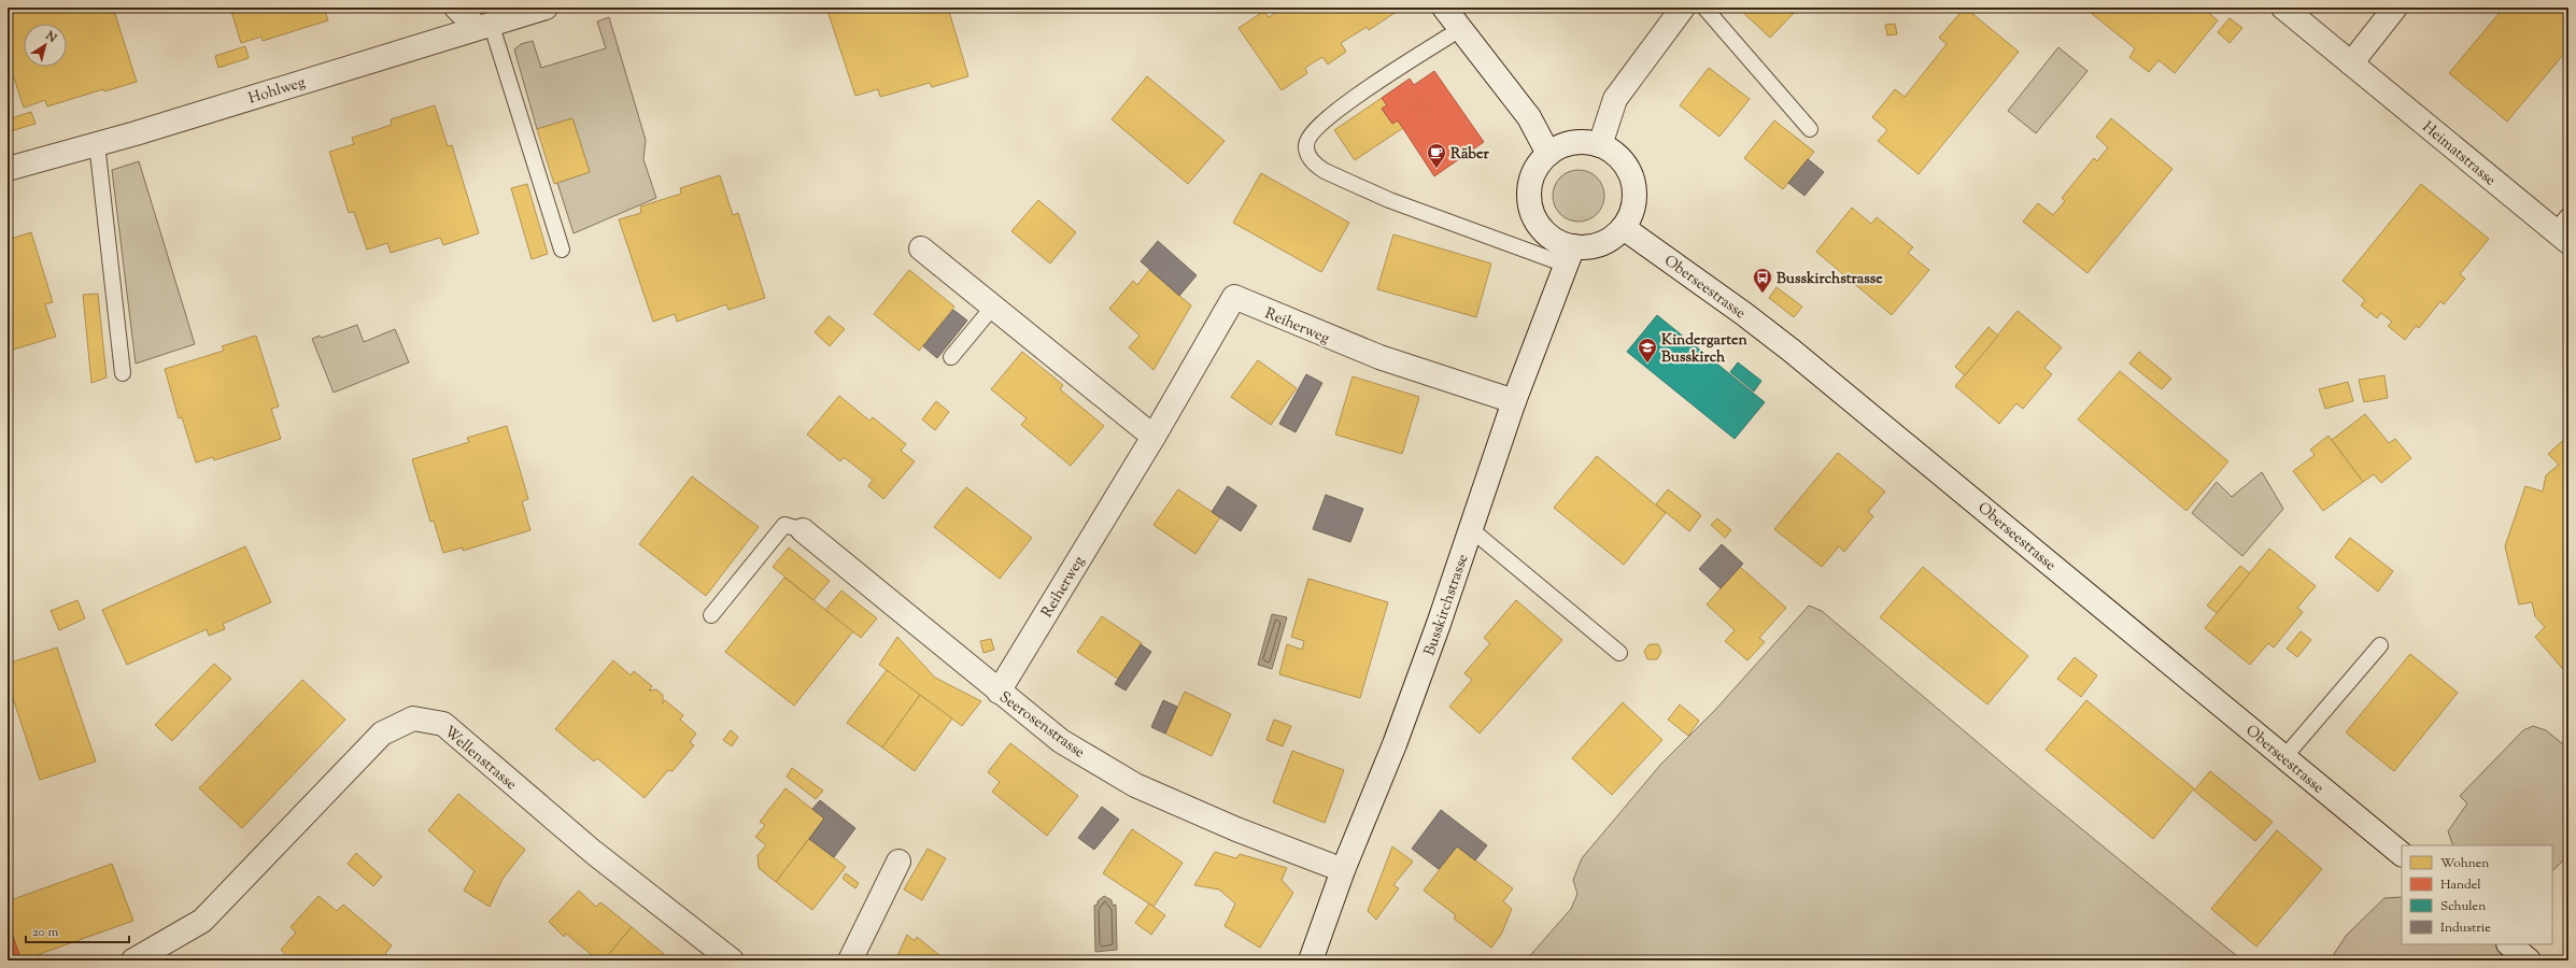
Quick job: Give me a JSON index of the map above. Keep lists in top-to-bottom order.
{
  "streets": {
    "street": [
      "Hohlweg",
      "Heimatstrasse",
      "Oberseestrasse",
      "Reiherweg",
      "Busskirchstrasse",
      "Seerosenstrasse",
      "Wellenstrasse"
    ]
  },
  "crossings": [
    ["Oberseestrasse", "Busskirchstrasse"],
    ["Reiherweg", "Busskirchstrasse"],
    ["Reiherweg", "Seerosenstrasse"],
    ["Busskirchstrasse", "Seerosenstrasse"]
  ],
  "places": {
    "cafe": ["Räber"],
    "bus stop": ["Busskirchstrasse"],
    "school or university": ["Kindergarten Busskirch"]
  },
  "legend": [
    "Wohnen",
    "Handel",
    "Schulen",
    "Industrie"
  ],
  "scale_bar": "20 m",
  "north": "top right"
}
